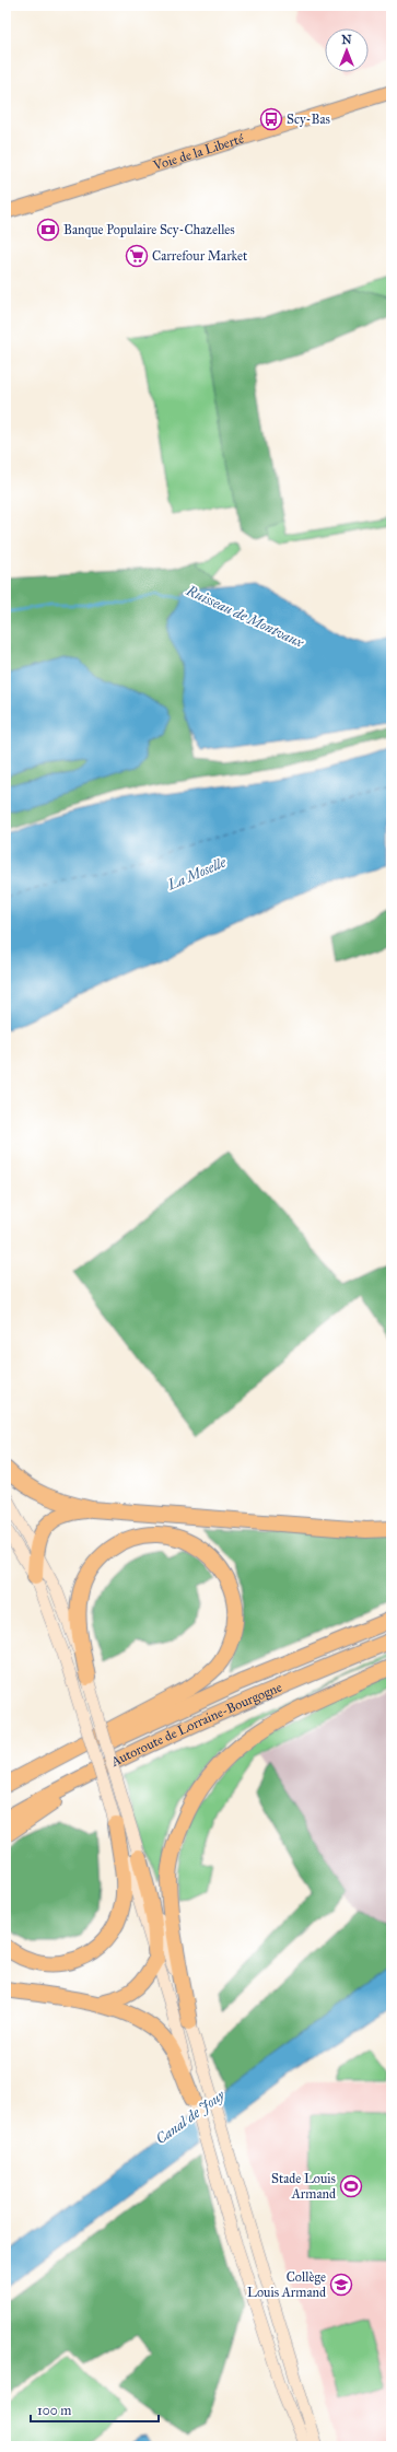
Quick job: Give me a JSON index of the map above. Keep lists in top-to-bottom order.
{
  "streets": {
    "highway": ["Autoroute de Lorraine-Bourgogne"],
    "main road": ["Voie de la Liberté"]
  },
  "water": ["Ruisseau de Montvaux", "La Moselle", "Canal de Jouy"],
  "places": {
    "bus stop": ["Scy-Bas"],
    "bank": ["Banque Populaire Scy-Chazelles"],
    "supermarket": ["Carrefour Market"],
    "sports": ["Stade Louis Armand"],
    "school or university": ["Collège Louis Armand"]
  },
  "scale_bar": "100 m",
  "north": "top"
}
